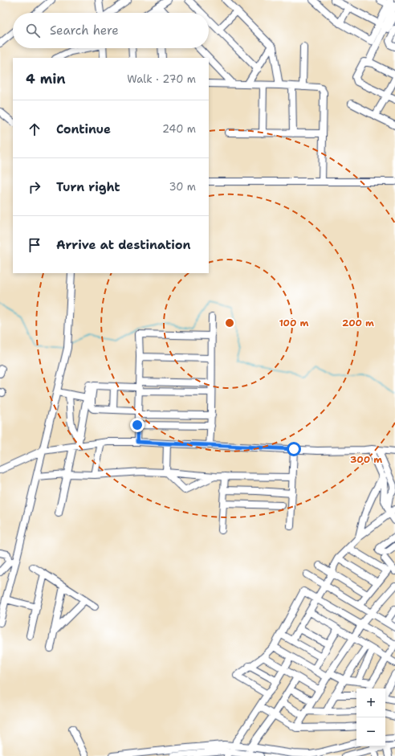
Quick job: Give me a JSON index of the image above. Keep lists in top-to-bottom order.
{
  "page": {
    "search": "Search here",
    "heading": ["4 min", "Walk · 270 m"],
    "list": [
      ["Continue", "240 m"],
      ["Turn right", "30 m"],
      "Arrive at destination"
    ],
    "map_buttons": ["+", "−"]
  },
  "rings": ["100 m", "200 m", "300 m"]
}
